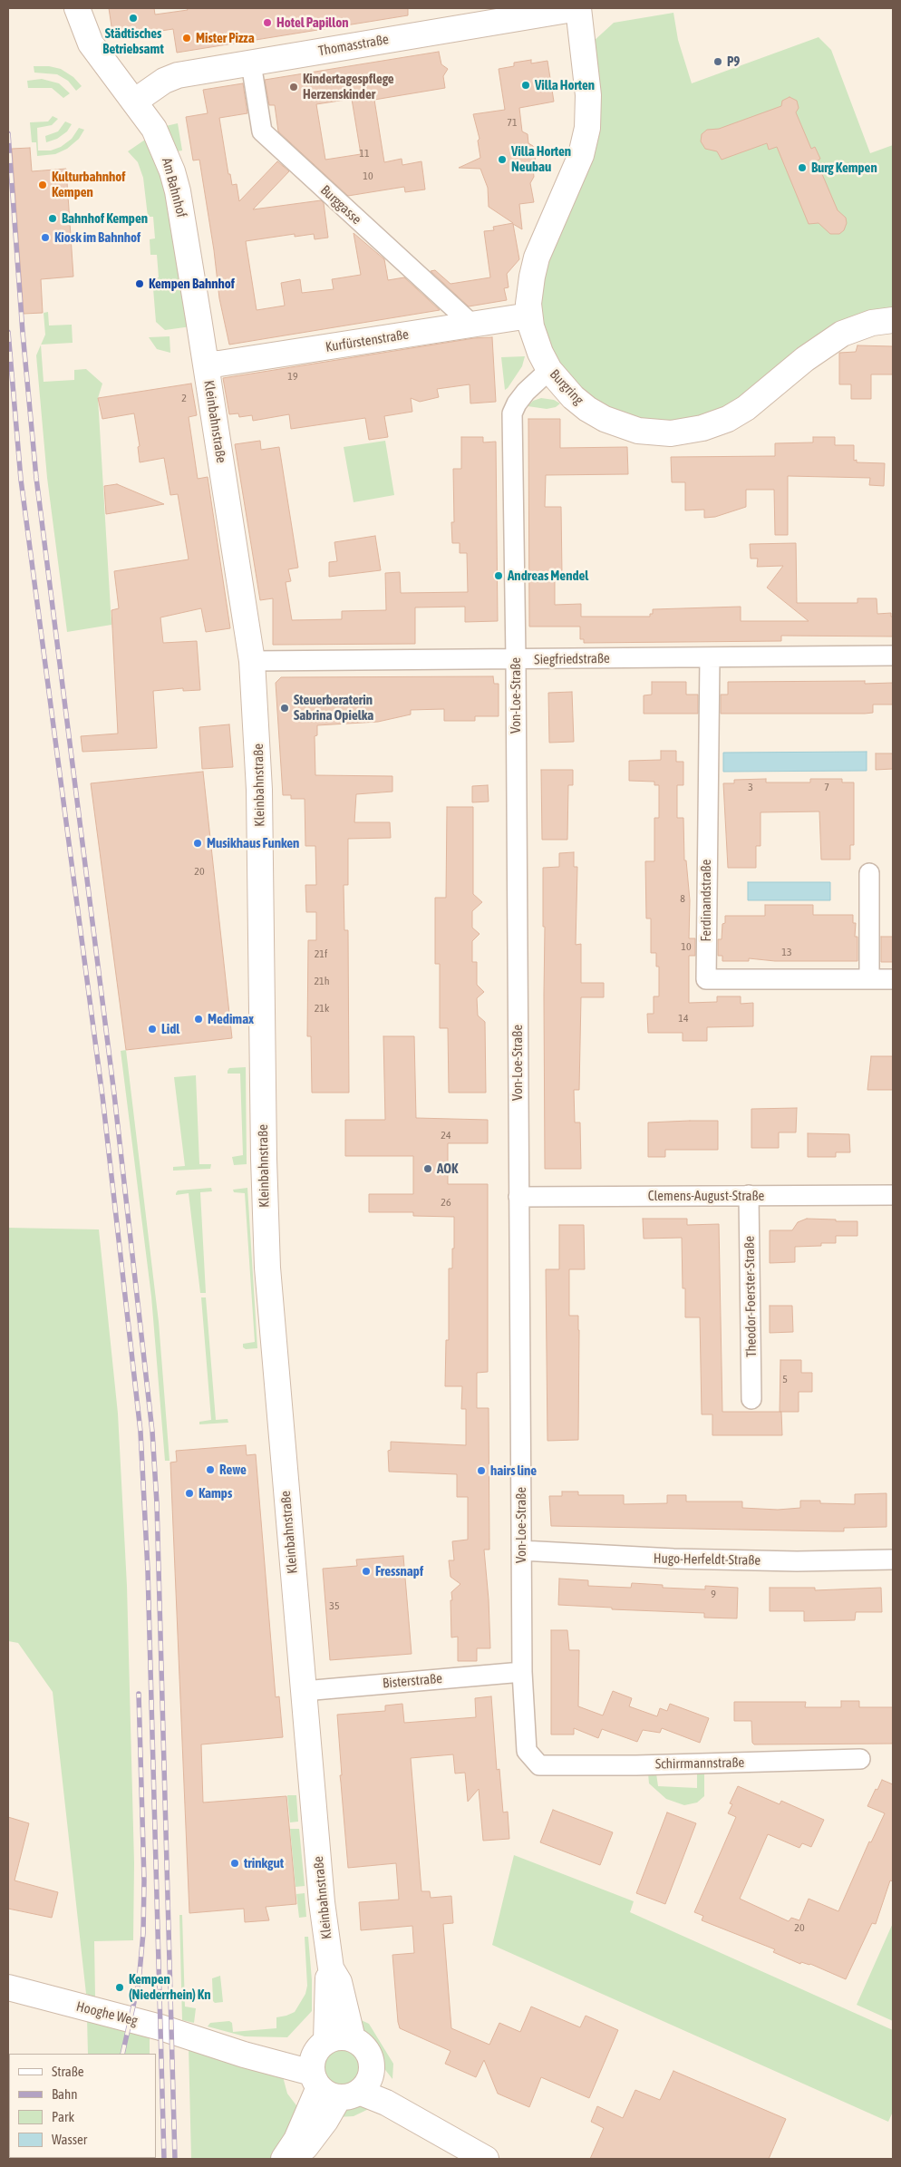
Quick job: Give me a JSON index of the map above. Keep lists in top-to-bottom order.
{
  "streets": {
    "street": [
      "Thomasstraße",
      "Am Bahnhof",
      "Burggasse",
      "Kurfürstenstraße",
      "Burgring",
      "Kleinbahnstraße",
      "Siegfriedstraße",
      "Von-Loe-Straße",
      "Ferdinandstraße",
      "Clemens-August-Straße",
      "Theodor-Foerster-Straße",
      "Hugo-Herfeldt-Straße",
      "Bisterstraße",
      "Schirrmannstraße",
      "Hooghe Weg"
    ]
  },
  "crossings": [
    ["Thomasstraße", "Am Bahnhof"],
    ["Thomasstraße", "Burggasse"],
    ["Thomasstraße", "Burgring"],
    ["Am Bahnhof", "Kurfürstenstraße"],
    ["Am Bahnhof", "Kleinbahnstraße"],
    ["Burggasse", "Kurfürstenstraße"],
    ["Kurfürstenstraße", "Burgring"],
    ["Kurfürstenstraße", "Kleinbahnstraße"],
    ["Burgring", "Von-Loe-Straße"],
    ["Kleinbahnstraße", "Siegfriedstraße"],
    ["Kleinbahnstraße", "Bisterstraße"],
    ["Kleinbahnstraße", "Hooghe Weg"],
    ["Siegfriedstraße", "Von-Loe-Straße"],
    ["Siegfriedstraße", "Ferdinandstraße"],
    ["Von-Loe-Straße", "Clemens-August-Straße"],
    ["Von-Loe-Straße", "Hugo-Herfeldt-Straße"],
    ["Von-Loe-Straße", "Bisterstraße"],
    ["Von-Loe-Straße", "Schirrmannstraße"],
    ["Clemens-August-Straße", "Theodor-Foerster-Straße"]
  ],
  "places": [
    "Städtisches Betriebsamt",
    "Hotel Papillon",
    "Mister Pizza",
    "P9",
    "Villa Horten",
    "Kindertagespflege Herzenskinder",
    "Villa Horten Neubau",
    "Burg Kempen",
    "Kulturbahnhof Kempen",
    "Bahnhof Kempen",
    "Kiosk im Bahnhof",
    "Kempen Bahnhof",
    "Andreas Mendel",
    "Steuerberaterin Sabrina Opielka",
    "Musikhaus Funken",
    "Medimax",
    "Lidl",
    "AOK",
    "Rewe",
    "hairs line",
    "Kamps",
    "Fressnapf",
    "trinkgut",
    "Kempen (Niederrhein) Kn"
  ],
  "house_numbers": [
    "71",
    "11",
    "10",
    "19",
    "2",
    "3",
    "7",
    "20",
    "8",
    "10",
    "13",
    "21f",
    "21h",
    "21k",
    "14",
    "24",
    "26",
    "5",
    "9",
    "35",
    "20"
  ],
  "legend": [
    "Straße",
    "Bahn",
    "Park",
    "Wasser"
  ]
}
